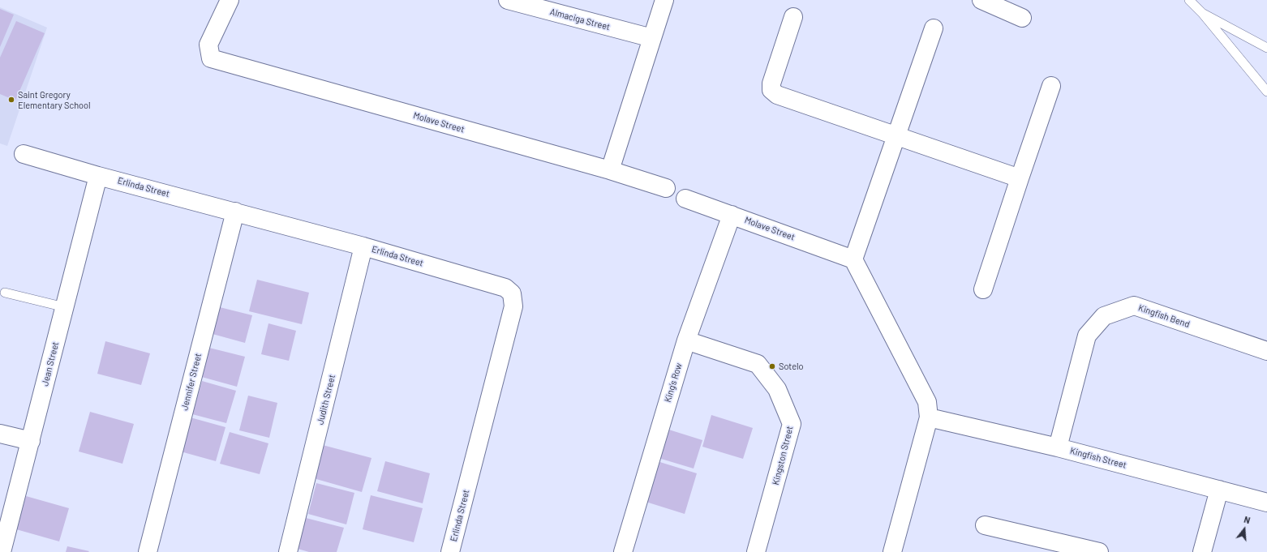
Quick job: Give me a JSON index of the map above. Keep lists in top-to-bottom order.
{
  "streets": {
    "street": [
      "Almaciga Street",
      "Molave Street",
      "Erlinda Street",
      "Kingfish Bend",
      "Jean Street",
      "Jennifer Street",
      "King's Row",
      "Judith Street",
      "Kingston Street",
      "Kingfish Street"
    ]
  },
  "crossings": [
    ["Molave Street", "King's Row"],
    ["Erlinda Street", "Jean Street"],
    ["Erlinda Street", "Jennifer Street"],
    ["Erlinda Street", "Judith Street"],
    ["Kingfish Bend", "Kingfish Street"],
    ["King's Row", "Kingston Street"]
  ],
  "places": ["Saint Gregory Elementary School", "Sotelo"],
  "north": "top"
}
